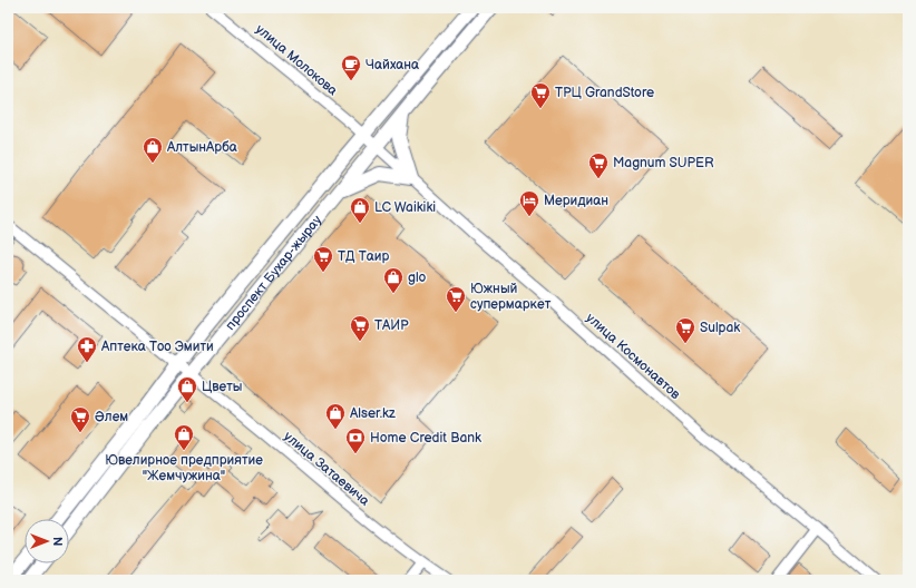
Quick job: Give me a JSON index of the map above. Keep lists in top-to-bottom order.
{
  "streets": {
    "main road": ["проспект Бухар-жырау"],
    "street": ["улица Молокова", "улица Космонавтов", "улица Затаевича"]
  },
  "crossings": [
    ["улица Молокова", "проспект Бухар-жырау"],
    ["улица Молокова", "улица Космонавтов"],
    ["проспект Бухар-жырау", "улица Космонавтов"],
    ["проспект Бухар-жырау", "улица Затаевича"]
  ],
  "places": {
    "cafe": ["Чайхана"],
    "supermarket": [
      "ТРЦ GrandStore",
      "Magnum SUPER",
      "ТД Таир",
      "Южный супермаркет",
      "ТАИР",
      "Sulpak",
      "Әлем"
    ],
    "shop": [
      "АлтынАрба",
      "LC Waikiki",
      "glo",
      "Цветы",
      "Alser.kz",
      "Ювелирное предприятие \"Жемчужина\""
    ],
    "hotel": ["Меридиан"],
    "pharmacy": ["Аптека Тоо Эмити"],
    "bank": ["Home Credit Bank"]
  },
  "north": "right"
}
